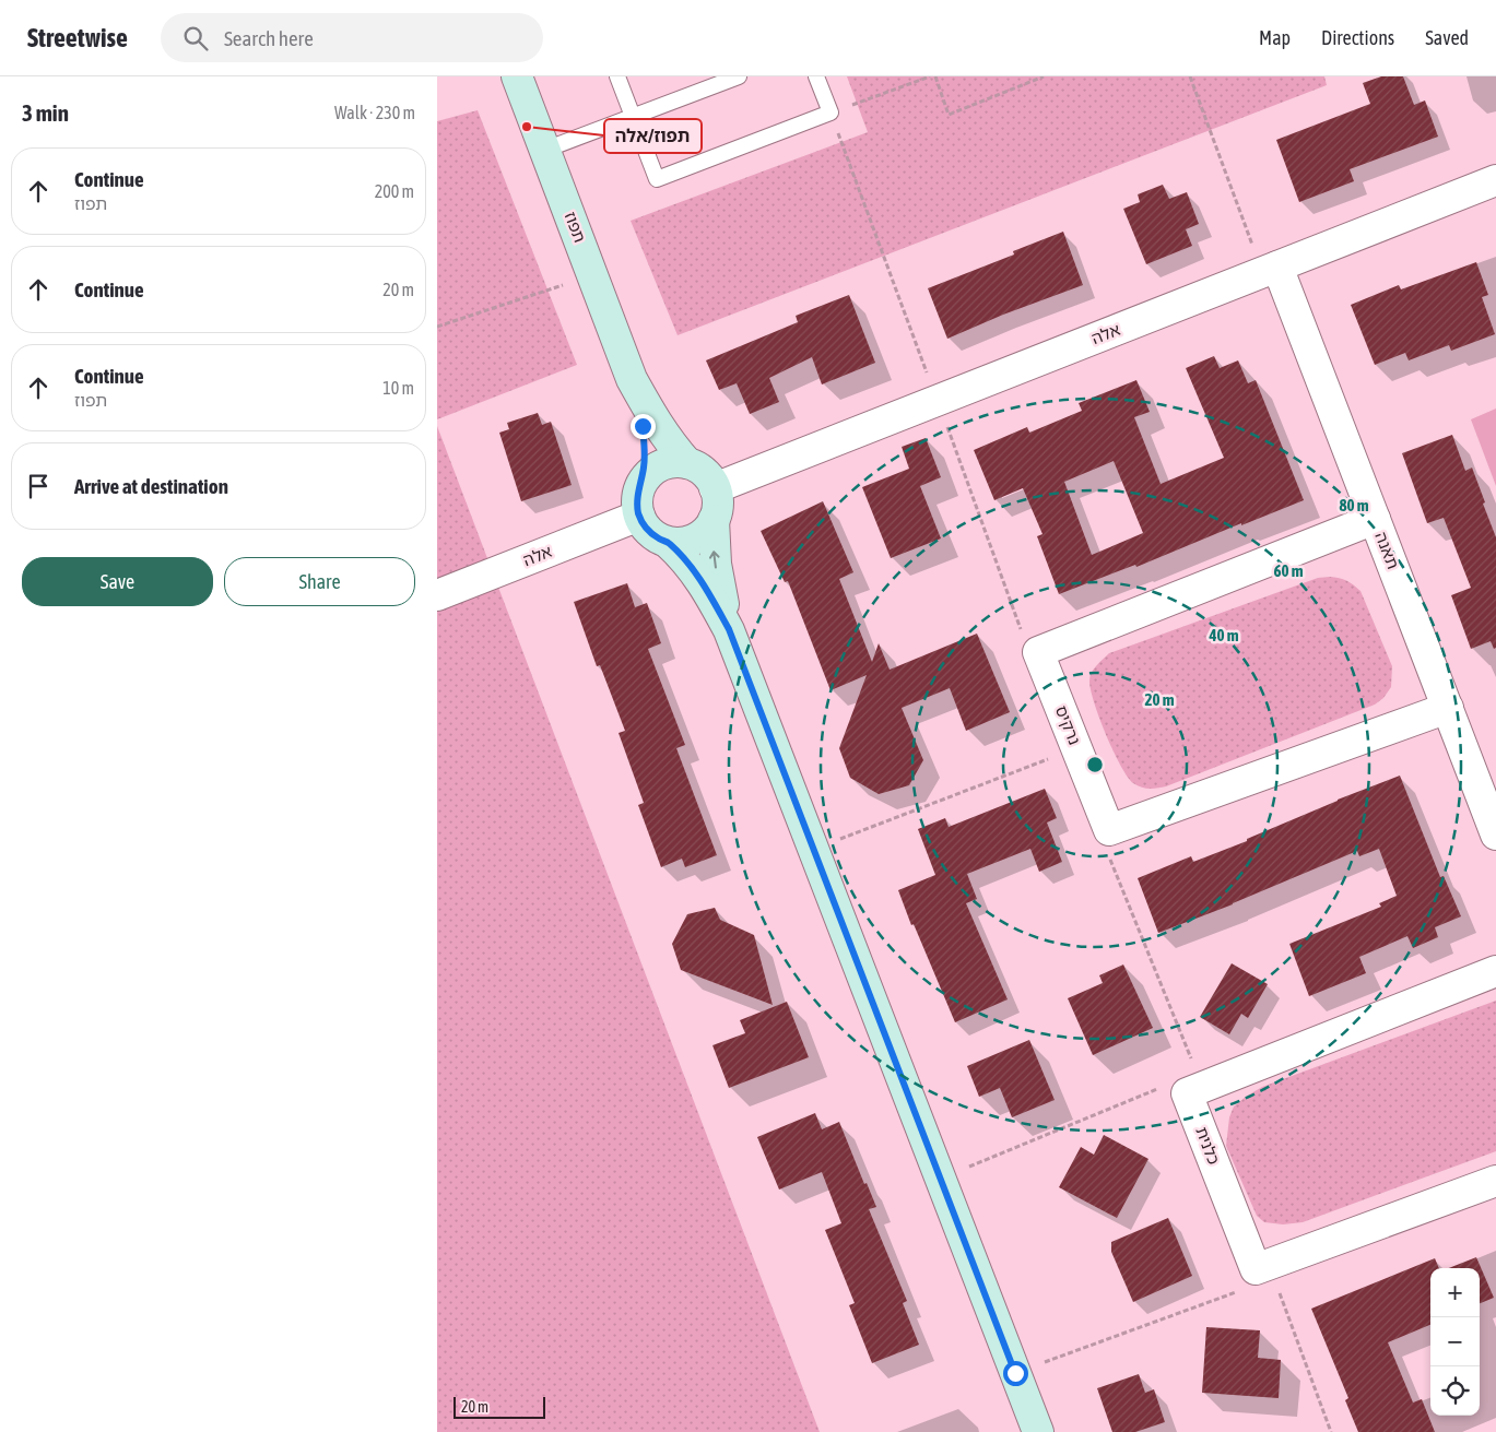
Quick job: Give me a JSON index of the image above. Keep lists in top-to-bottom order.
{
  "streets": {
    "street": [
      "תפוז",
      "אלה",
      "תאנה",
      "נרקיס",
      "כלנית"
    ]
  },
  "crossings": [
    ["תפוז", "אלה"],
    ["אלה", "תאנה"]
  ],
  "places": ["תפוז/אלה"],
  "scale_bar": "20 m",
  "page": {
    "header": "Streetwise",
    "search": "Search here",
    "nav": ["Map", "Directions", "Saved"],
    "heading": ["3 min", "Walk · 230 m"],
    "list": [
      ["Continue", "תפוז", "200 m"],
      ["Continue", "20 m"],
      ["Continue", "תפוז", "10 m"],
      "Arrive at destination"
    ],
    "buttons": ["Save", "Share"],
    "map_buttons": ["+", "−"],
    "scale": "20 m"
  },
  "rings": [
    "80 m",
    "60 m",
    "40 m",
    "20 m"
  ]
}
